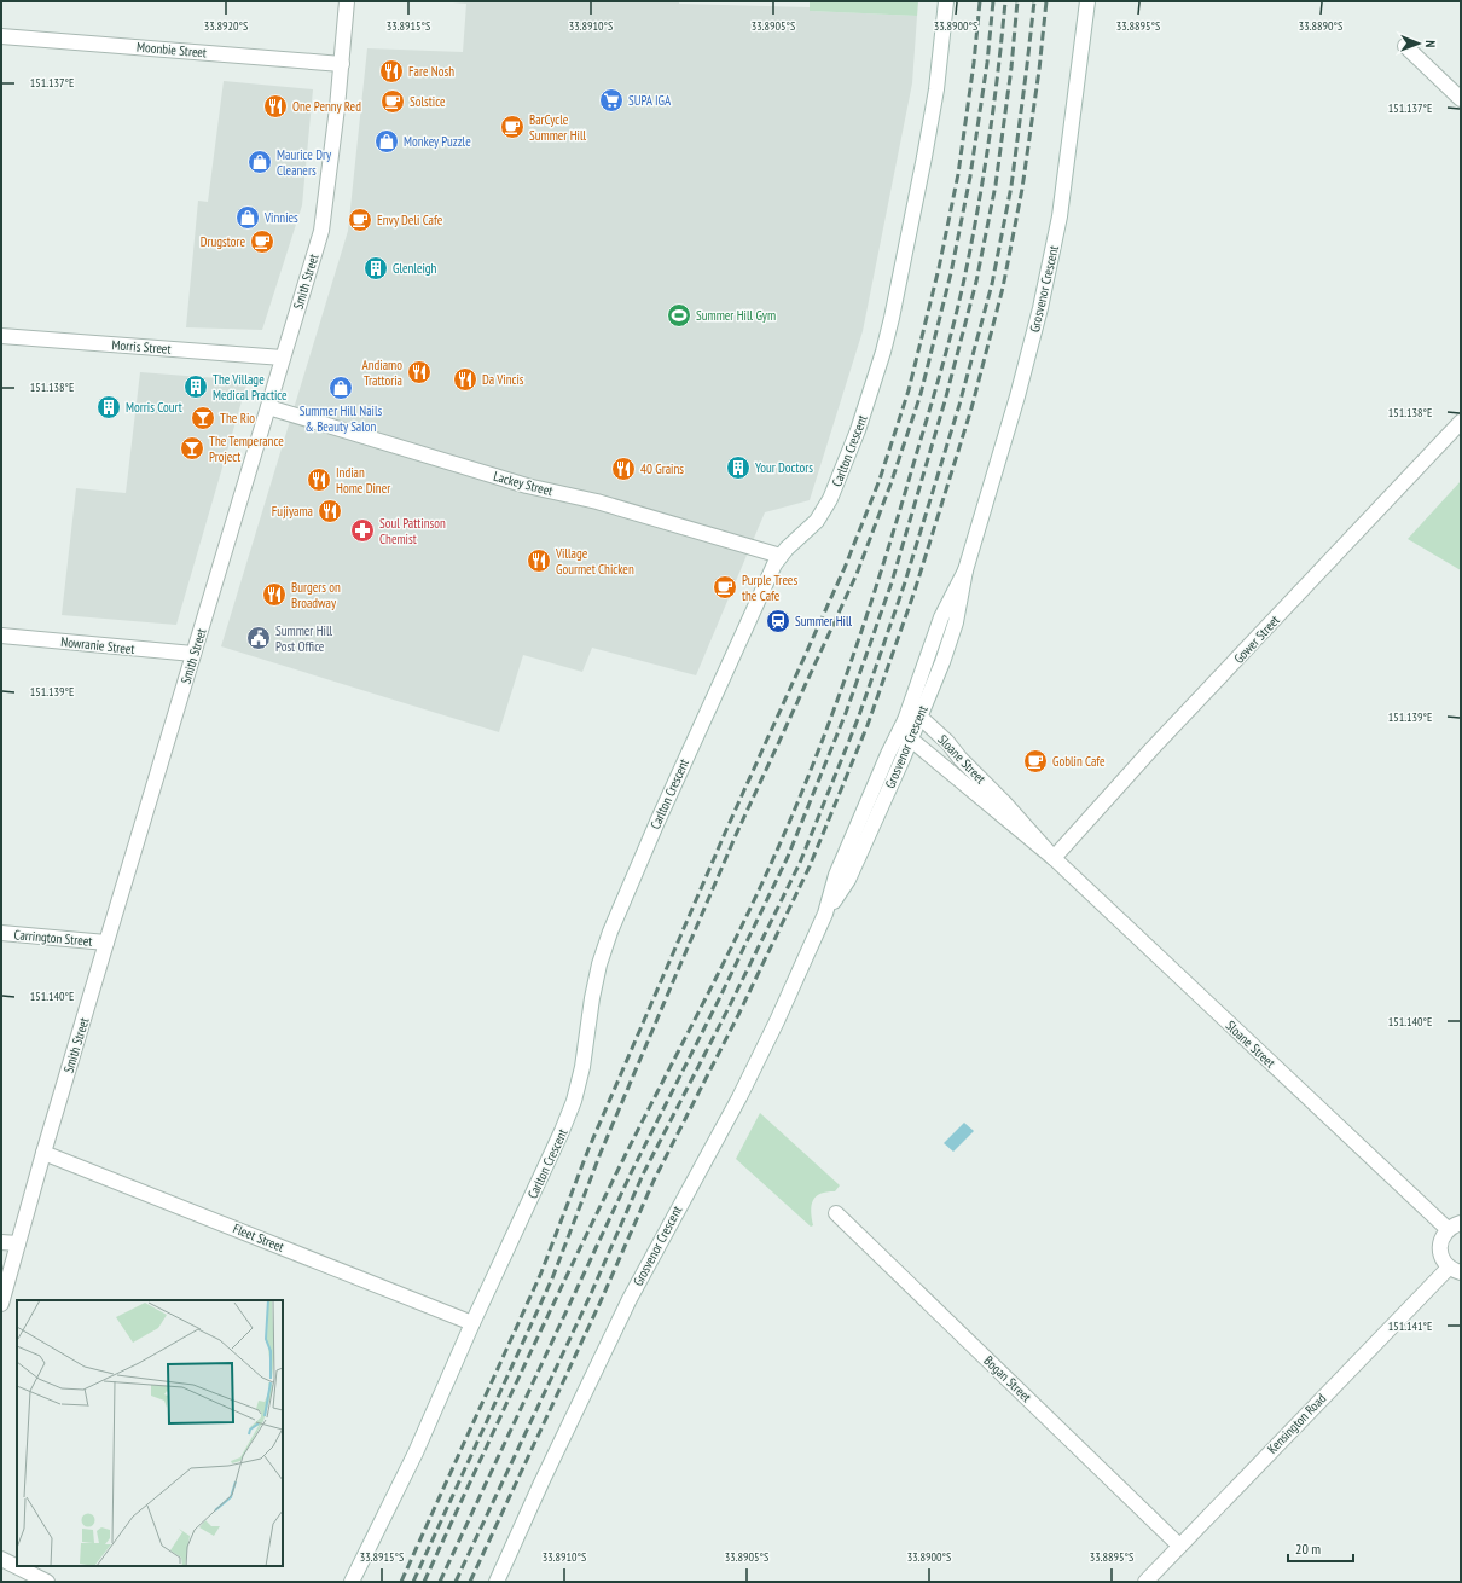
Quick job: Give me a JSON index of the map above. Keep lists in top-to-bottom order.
{
  "streets": {
    "street": [
      "Moonbie Street",
      "Smith Street",
      "Grosvenor Crescent",
      "Morris Street",
      "Carlton Crescent",
      "Lackey Street",
      "Gower Street",
      "Nowranie Street",
      "Sloane Street",
      "Carrington Street",
      "Fleet Street",
      "Bogan Street",
      "Kensington Road"
    ]
  },
  "crossings": [
    ["Moonbie Street", "Smith Street"],
    ["Smith Street", "Morris Street"],
    ["Smith Street", "Lackey Street"],
    ["Smith Street", "Nowranie Street"],
    ["Smith Street", "Carrington Street"],
    ["Smith Street", "Fleet Street"],
    ["Grosvenor Crescent", "Sloane Street"],
    ["Carlton Crescent", "Lackey Street"],
    ["Carlton Crescent", "Fleet Street"],
    ["Gower Street", "Sloane Street"],
    ["Bogan Street", "Kensington Road"]
  ],
  "places": {
    "restaurant": [
      "Fare Nosh",
      "One Penny Red",
      "Andiamo Trattoria",
      "Da Vincis",
      "40 Grains",
      "Indian Home Diner",
      "Fujiyama",
      "Village Gourmet Chicken",
      "Burgers on Broadway"
    ],
    "supermarket": ["SUPA IGA"],
    "cafe": [
      "Solstice",
      "BarCycle Summer Hill",
      "Envy Deli Cafe",
      "Drugstore",
      "Purple Trees the Cafe",
      "Goblin Cafe"
    ],
    "shop": [
      "Monkey Puzzle",
      "Maurice Dry Cleaners",
      "Vinnies",
      "Summer Hill Nails & Beauty Salon"
    ],
    "building": [
      "Glenleigh",
      "The Village Medical Practice",
      "Morris Court",
      "Your Doctors"
    ],
    "sports": ["Summer Hill Gym"],
    "bar": ["The Rio", "The Temperance Project"],
    "pharmacy": ["Soul Pattinson Chemist"],
    "station": ["Summer Hill"],
    "public building": ["Summer Hill Post Office"]
  },
  "scale_bar": "20 m",
  "north": "right",
  "coordinates": [
    "33.8920°S",
    "33.8915°S",
    "33.8910°S",
    "33.8905°S",
    "33.8900°S",
    "33.8895°S",
    "33.8890°S",
    "151.137°E",
    "151.138°E",
    "151.139°E",
    "151.140°E",
    "151.141°E"
  ]
}
